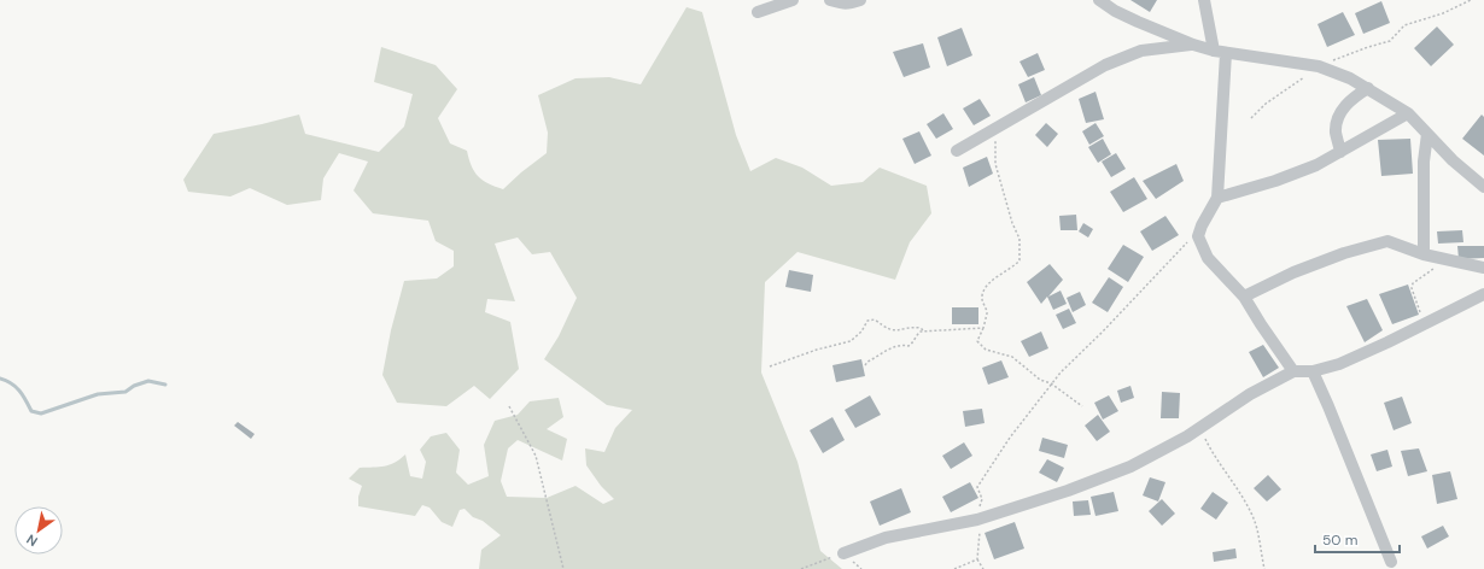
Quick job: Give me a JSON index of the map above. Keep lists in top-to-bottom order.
{
  "scale_bar": "50 m",
  "north": "bottom left"
}
